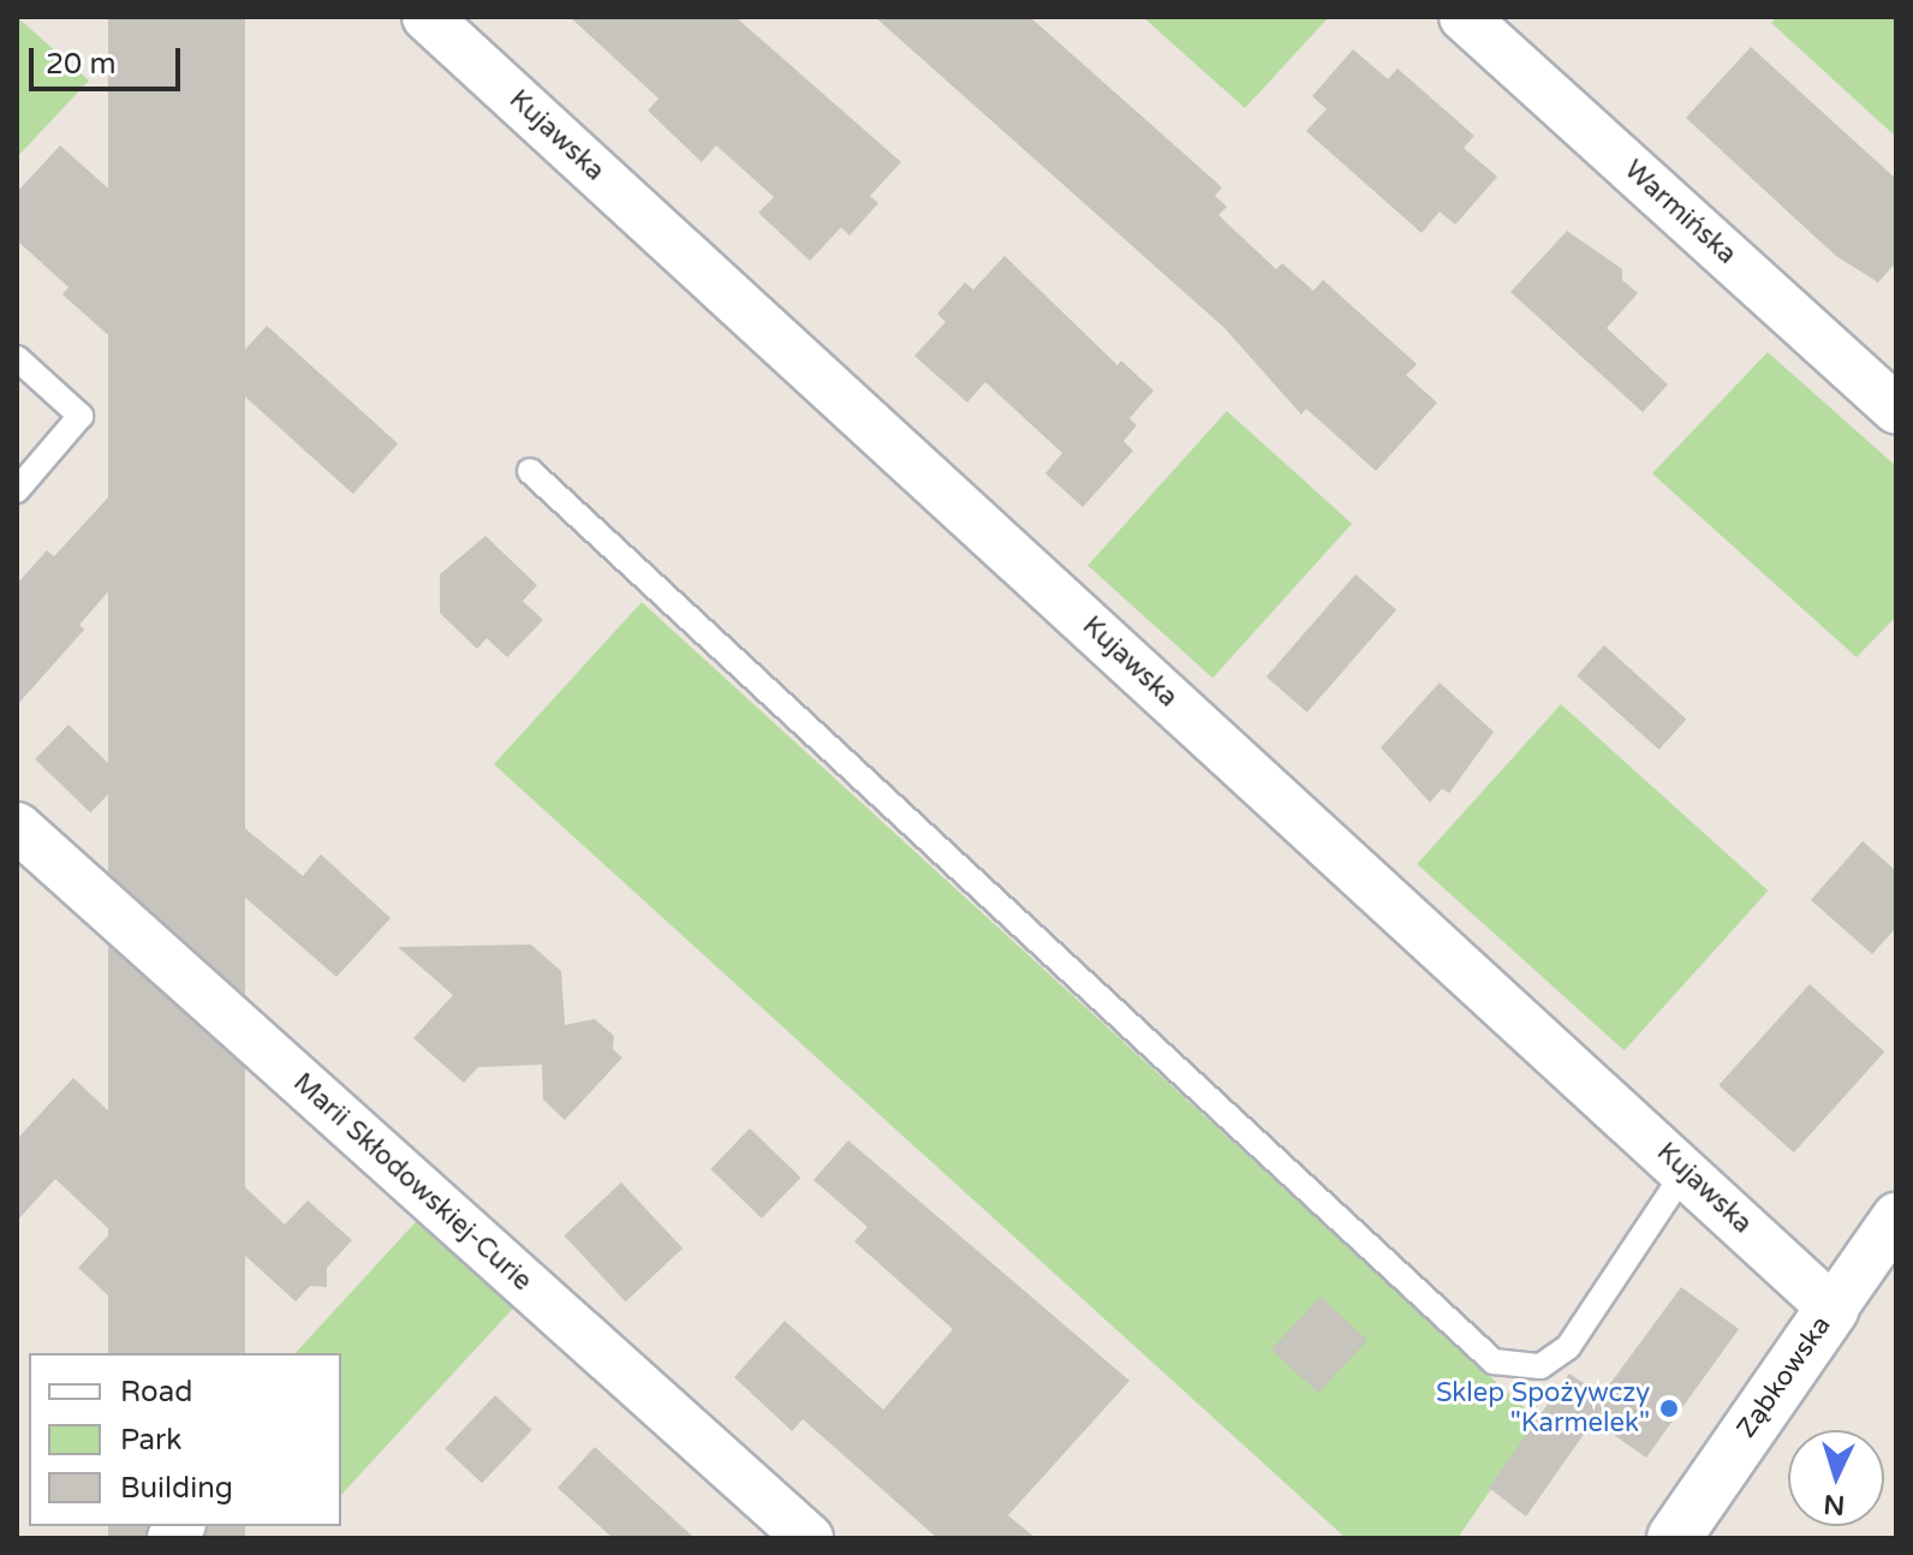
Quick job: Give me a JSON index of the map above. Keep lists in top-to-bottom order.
{
  "streets": {
    "street": [
      "Kujawska",
      "Warmińska",
      "Marii Skłodowskiej-Curie",
      "Ząbkowska"
    ]
  },
  "crossings": [
    ["Kujawska", "Ząbkowska"]
  ],
  "places": ["Sklep Spożywczy \"Karmelek\""],
  "legend": ["Road", "Park", "Building"],
  "scale_bar": "20 m",
  "north": "bottom"
}
